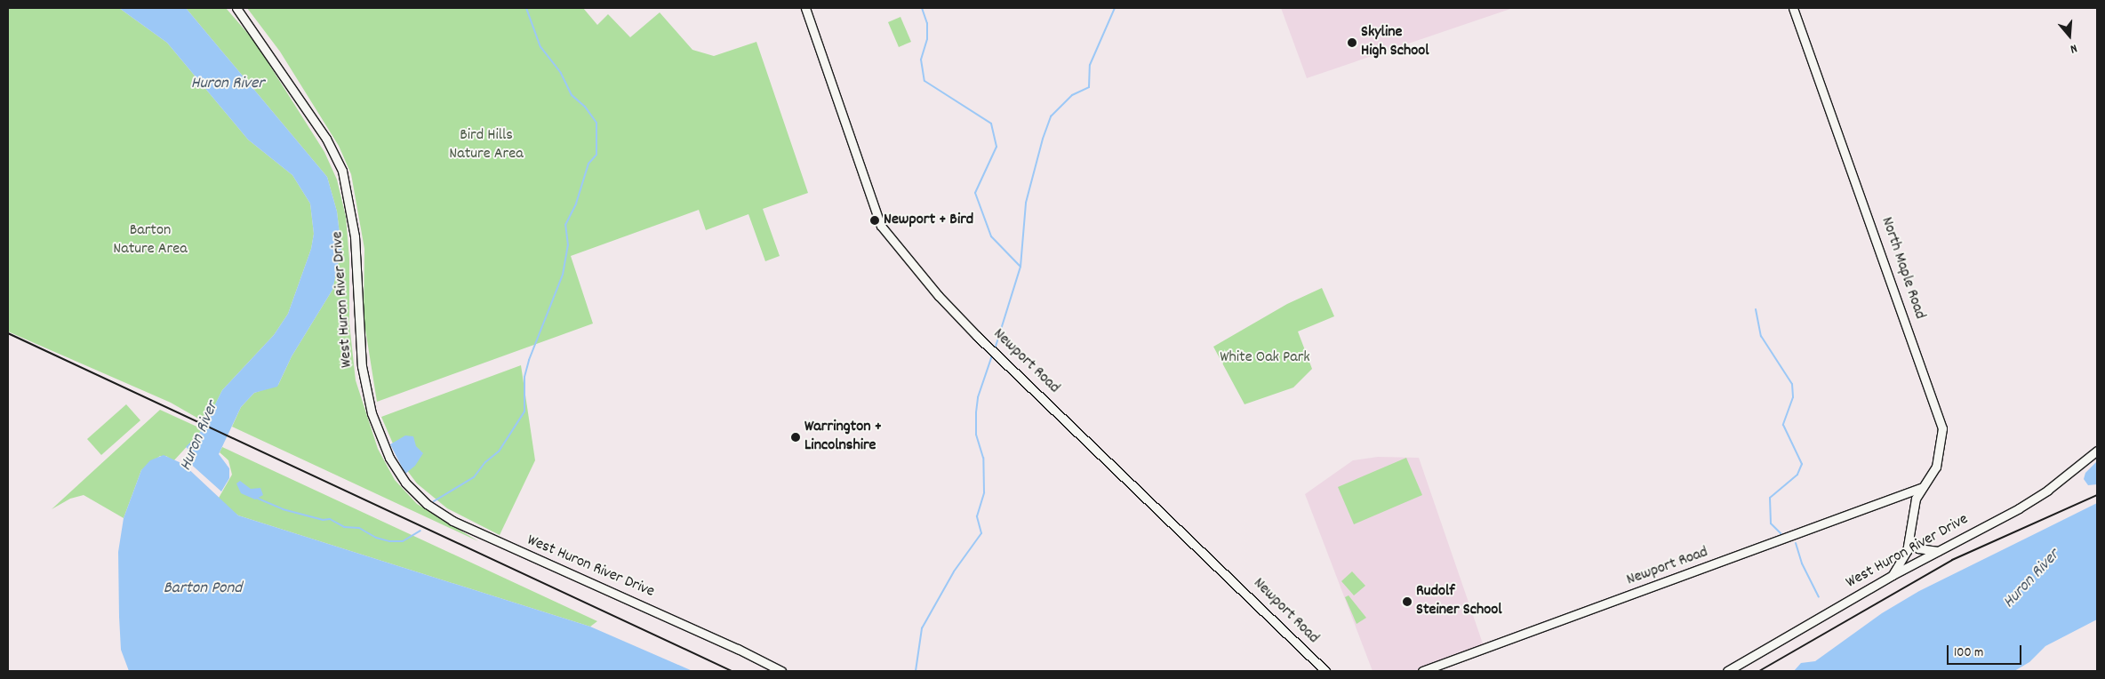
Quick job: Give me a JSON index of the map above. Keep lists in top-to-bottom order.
{
  "streets": {
    "street": ["North Maple Road", "West Huron River Drive", "Newport Road"]
  },
  "crossings": [
    ["North Maple Road", "West Huron River Drive"],
    ["North Maple Road", "Newport Road"]
  ],
  "water": ["Huron River", "Barton Pond"],
  "parks": ["Bird Hills Nature Area", "Barton Nature Area", "White Oak Park"],
  "places": [
    "Skyline High School",
    "Newport + Bird",
    "Warrington + Lincolnshire",
    "Rudolf Steiner School"
  ],
  "scale_bar": "100 m",
  "north": "bottom"
}
